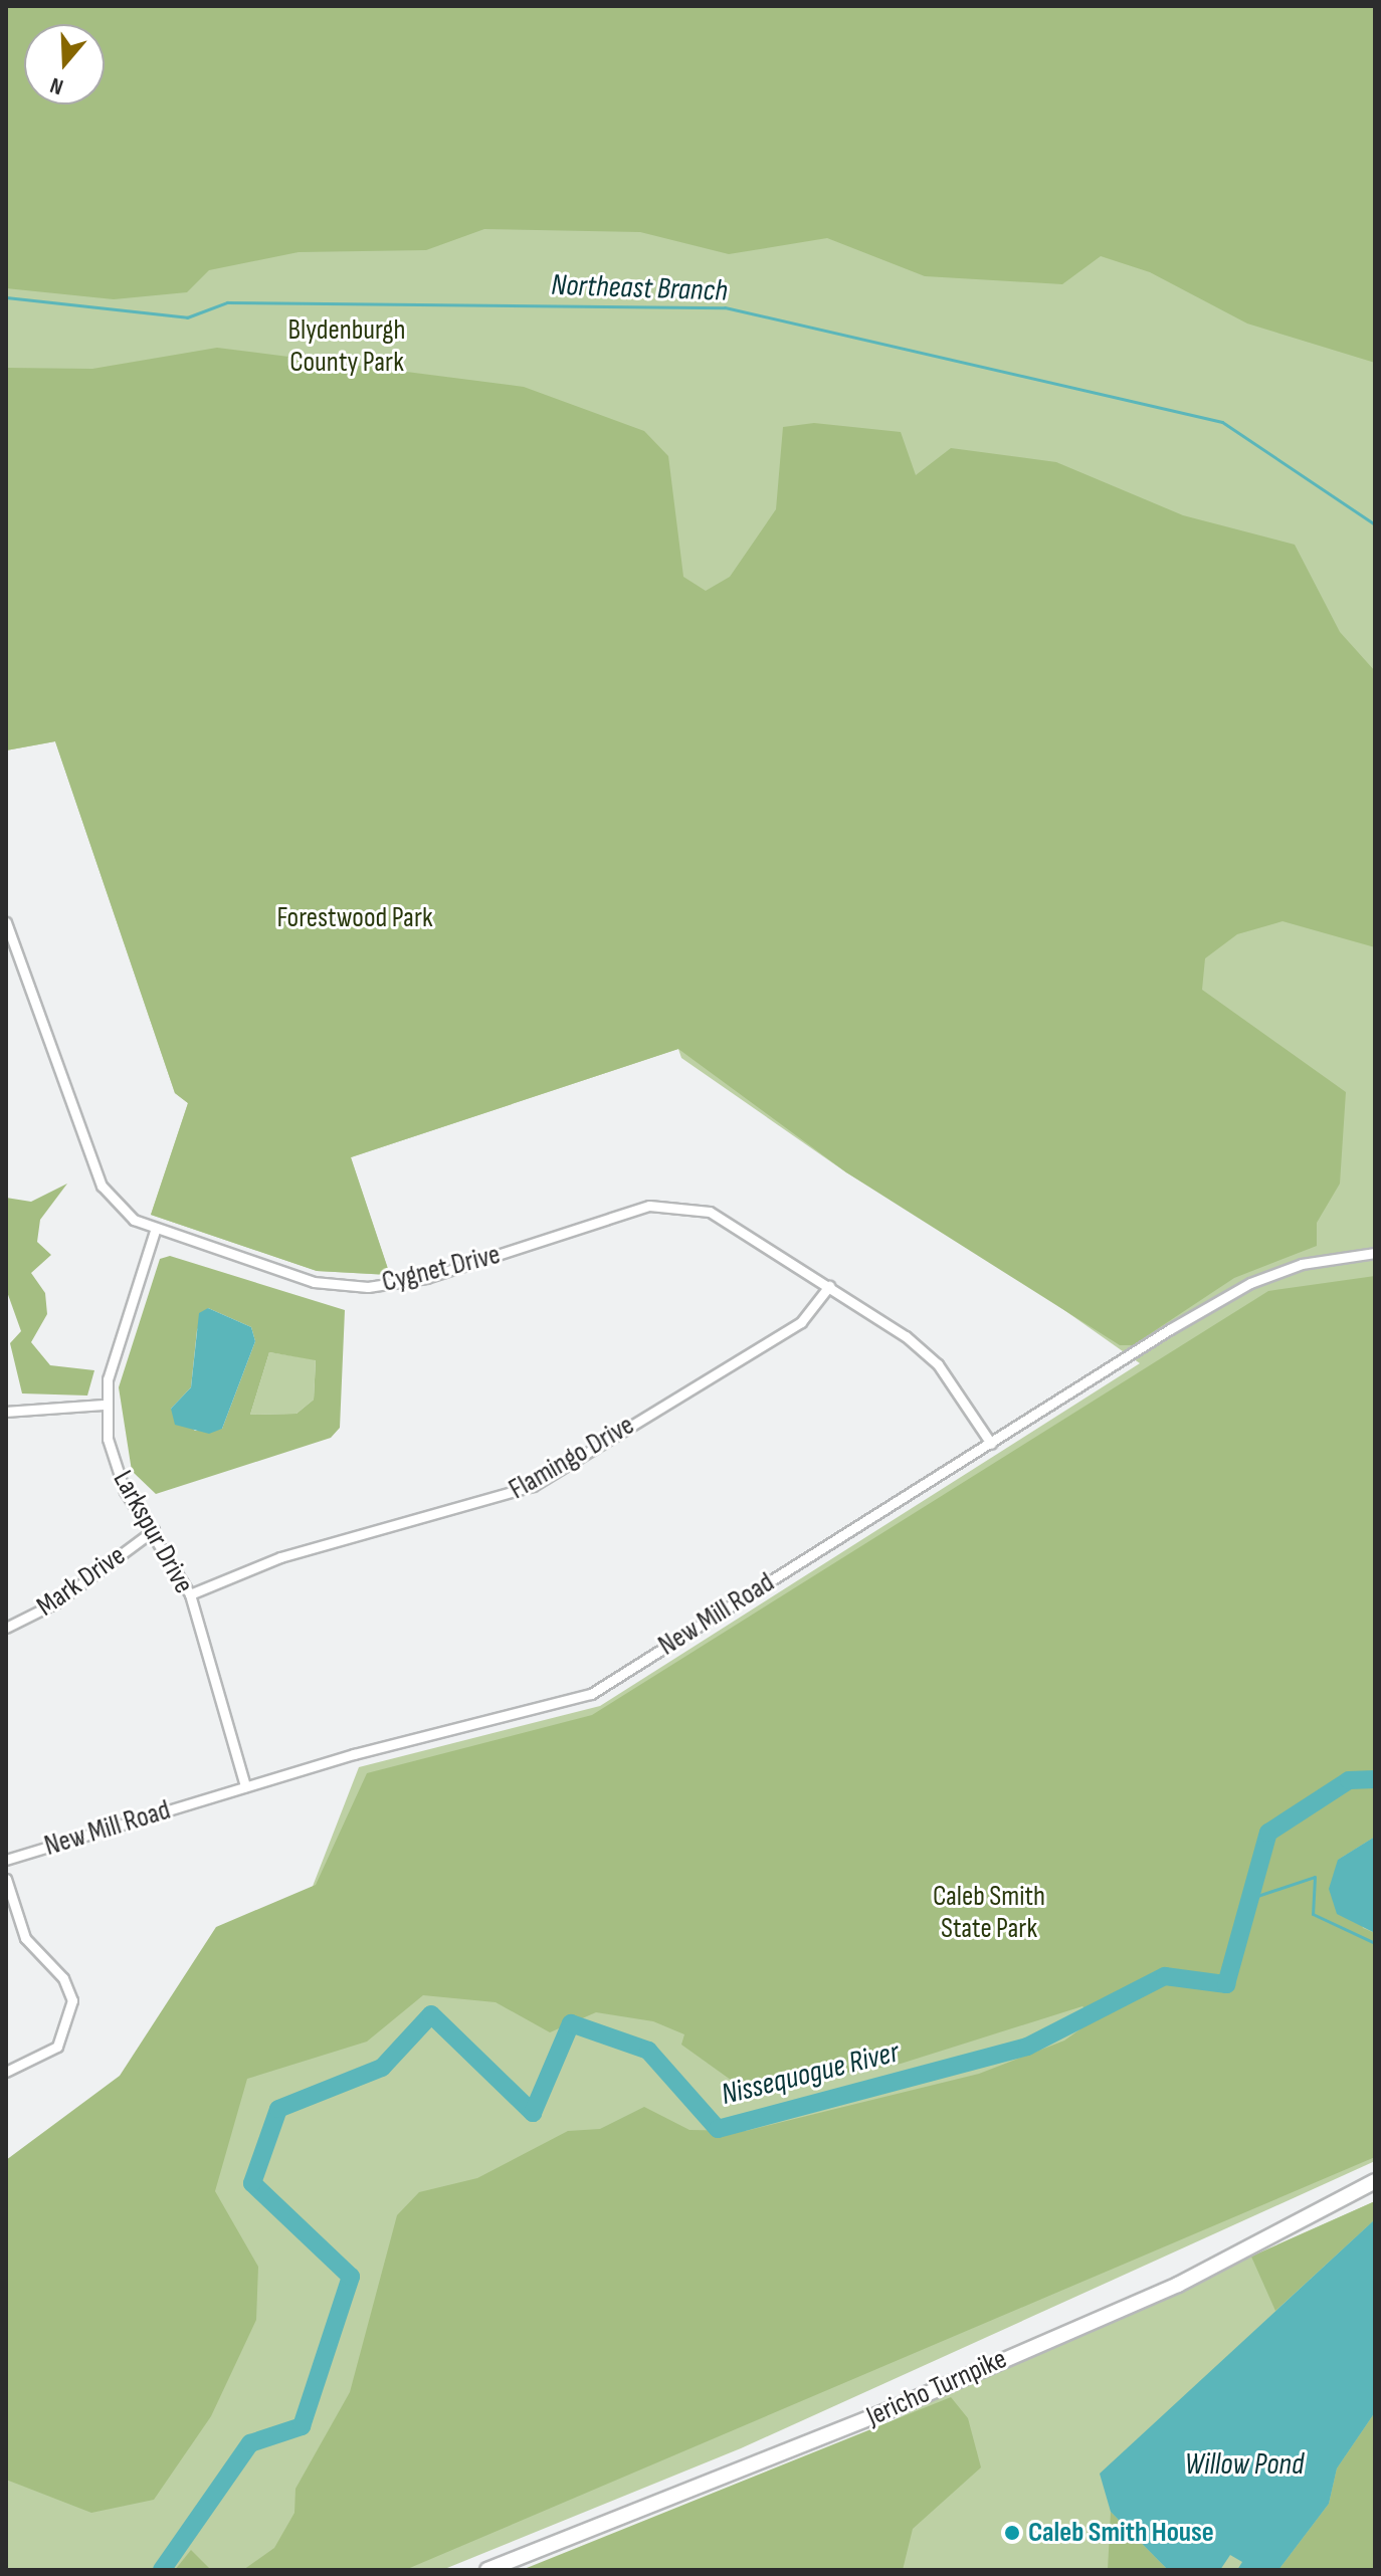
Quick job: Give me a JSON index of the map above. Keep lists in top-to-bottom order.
{
  "streets": {
    "main road": ["Jericho Turnpike"],
    "street": [
      "Cygnet Drive",
      "Flamingo Drive",
      "Larkspur Drive",
      "Mark Drive",
      "New Mill Road"
    ]
  },
  "crossings": [
    ["Cygnet Drive", "Flamingo Drive"],
    ["Cygnet Drive", "Larkspur Drive"],
    ["Cygnet Drive", "New Mill Road"],
    ["Flamingo Drive", "Larkspur Drive"],
    ["Larkspur Drive", "Mark Drive"],
    ["Larkspur Drive", "New Mill Road"]
  ],
  "water": ["Northeast Branch", "Nissequogue River", "Willow Pond"],
  "parks": ["Blydenburgh County Park", "Forestwood Park", "Caleb Smith State Park"],
  "places": ["Caleb Smith House"],
  "north": "bottom"
}
